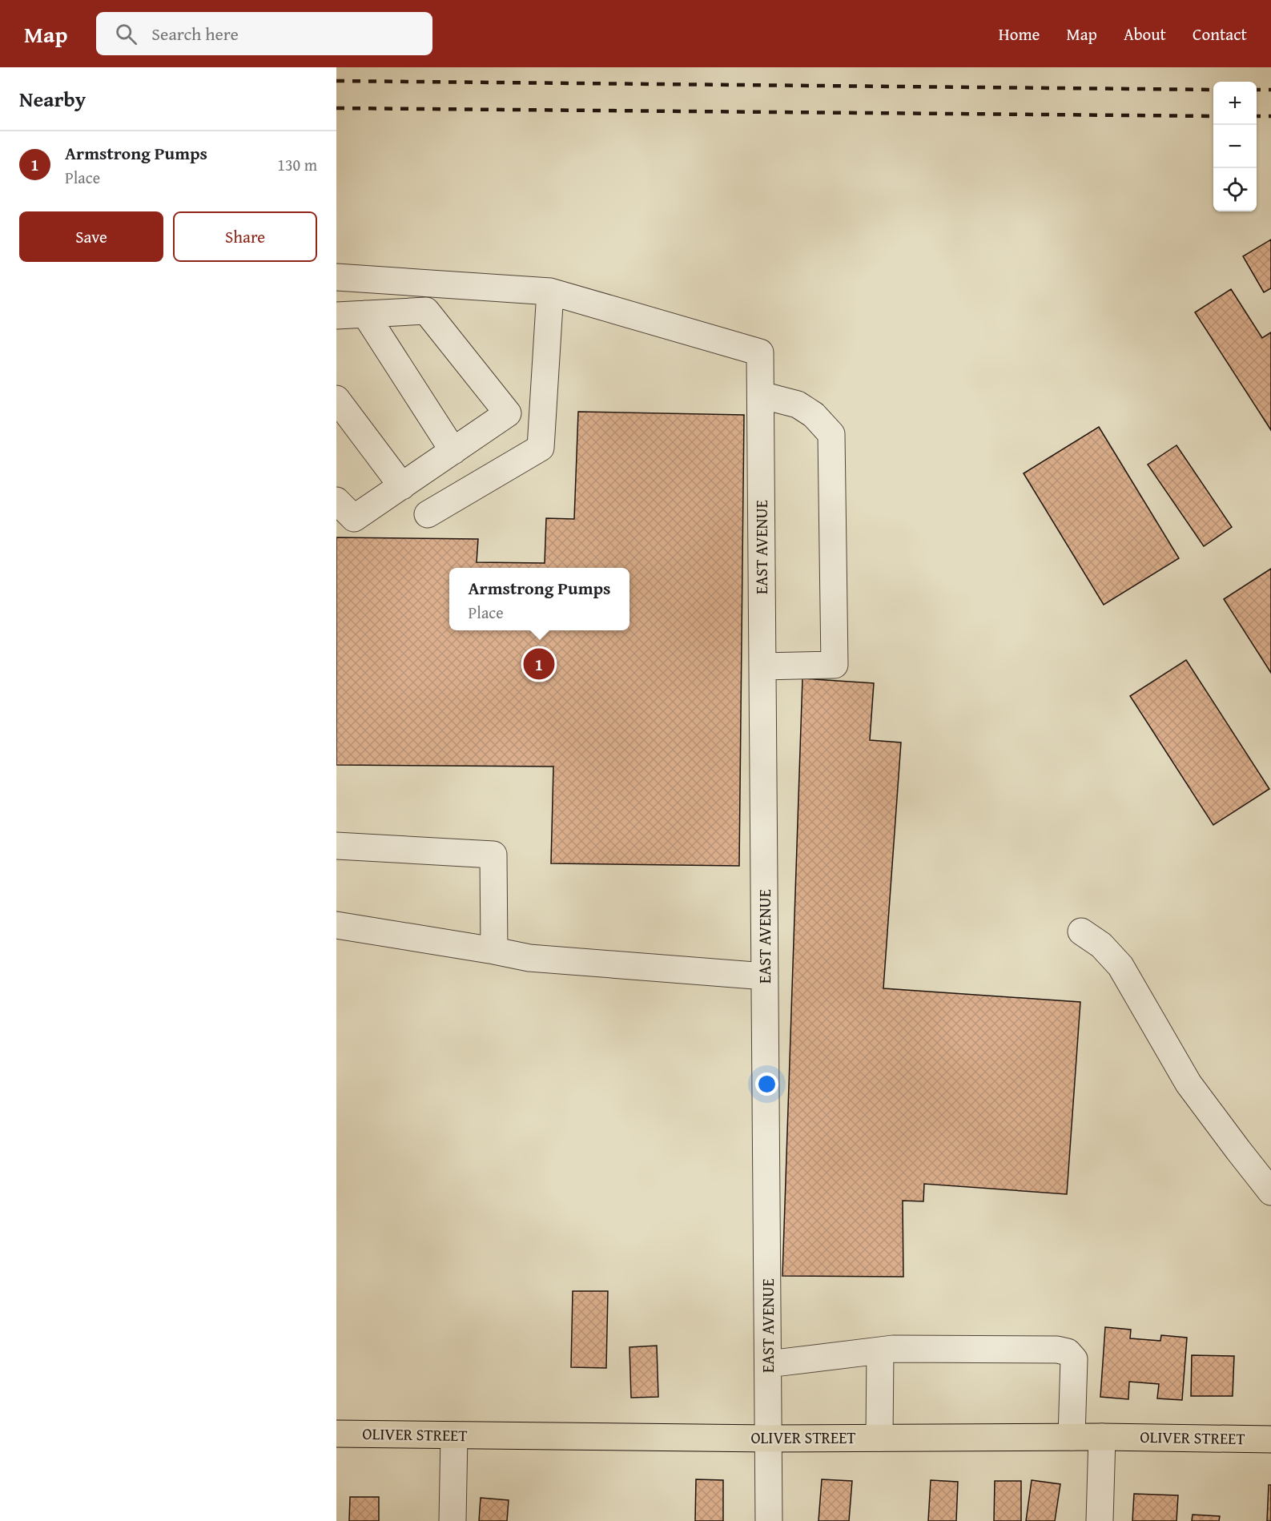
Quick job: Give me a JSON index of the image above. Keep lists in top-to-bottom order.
{
  "streets": {
    "main road": ["OLIVER STREET"],
    "street": ["EAST AVENUE"]
  },
  "crossings": [
    ["EAST AVENUE", "OLIVER STREET"]
  ],
  "page": {
    "header": "Map",
    "search": "Search here",
    "nav": [
      "Home",
      "Map",
      "About",
      "Contact"
    ],
    "heading": "Nearby",
    "map_buttons": ["+", "−"],
    "list": [
      {
        "mark": "1",
        "name": "Armstrong Pumps",
        "note": "Place",
        "value": "130 m"
      }
    ],
    "buttons": ["Save", "Share"],
    "popup": ["Armstrong Pumps", "Place"],
    "pins": "1"
  }
}
